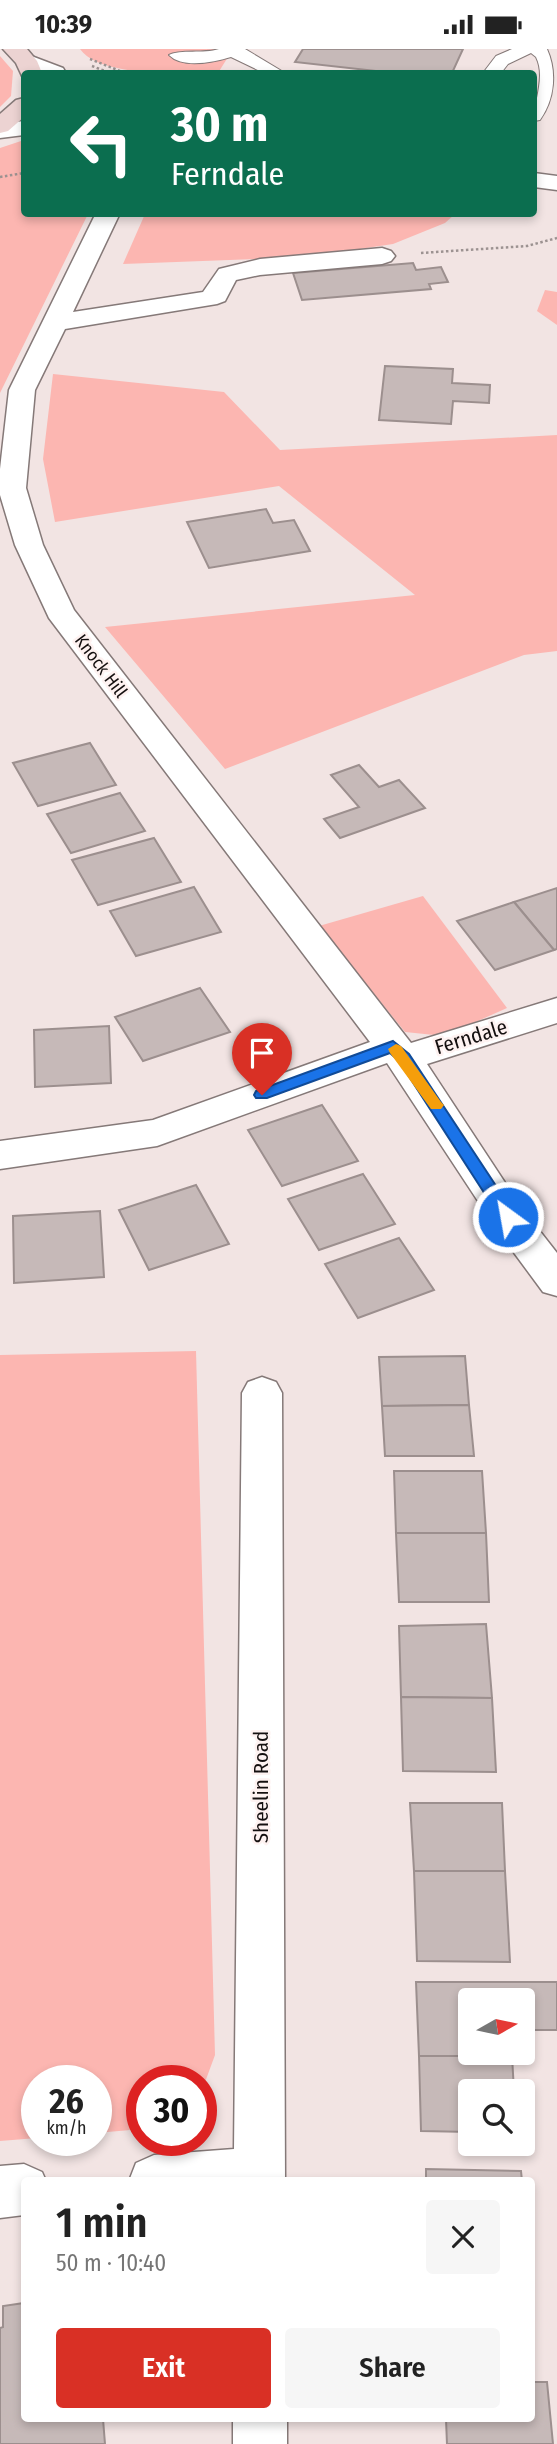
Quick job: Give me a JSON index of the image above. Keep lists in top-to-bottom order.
{
  "streets": {
    "street": ["Knock Hill", "Ferndale", "Sheelin Road"]
  },
  "crossings": [
    ["Knock Hill", "Ferndale"]
  ],
  "north": "right",
  "page": {
    "status": "10:39",
    "turn": ["30 m", "Ferndale"],
    "speed": "26 km/h",
    "limit": "30",
    "heading": ["1 min", "50 m · 10:40"],
    "buttons": ["Exit", "Share"]
  }
}
